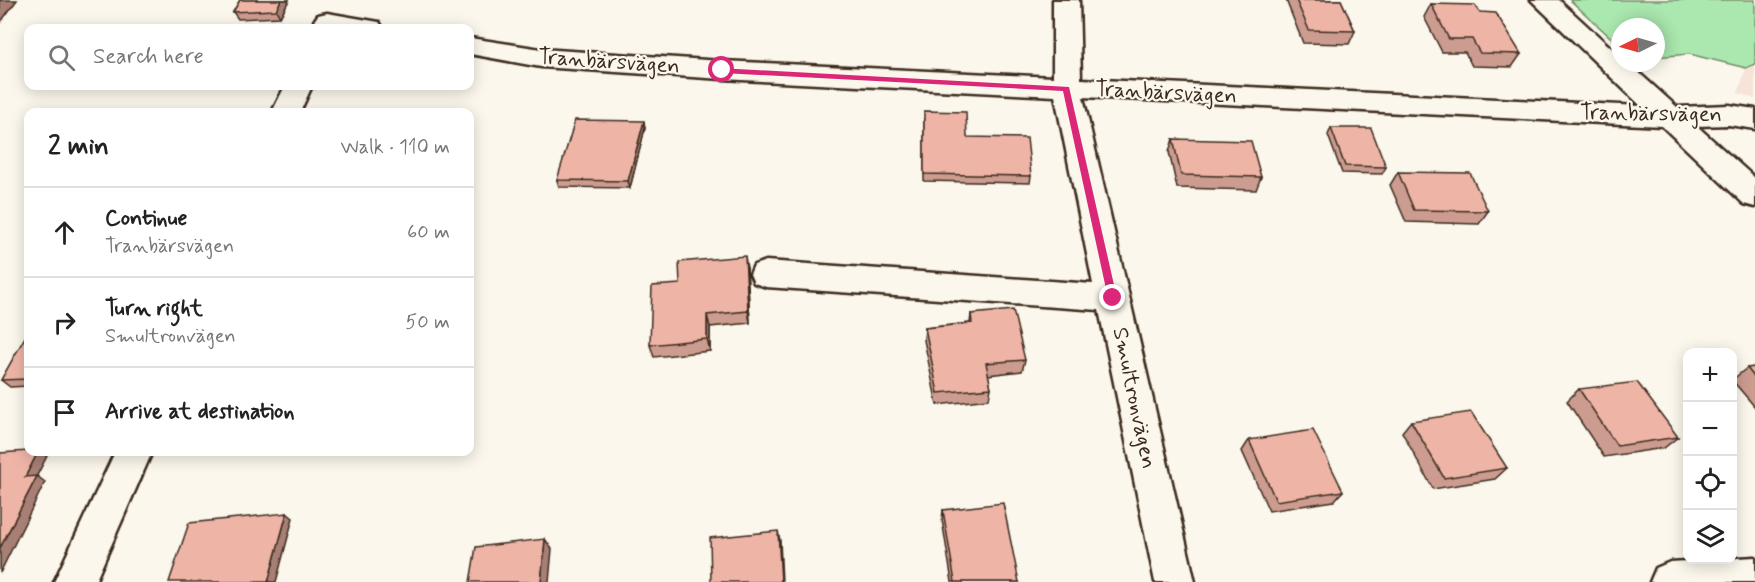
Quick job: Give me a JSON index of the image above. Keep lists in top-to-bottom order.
{
  "streets": {
    "street": ["Tranbärsvägen", "Smultronvägen"]
  },
  "crossings": [
    ["Tranbärsvägen", "Smultronvägen"]
  ],
  "north": "left",
  "page": {
    "search": "Search here",
    "heading": ["2 min", "Walk · 110 m"],
    "list": [
      ["Continue", "Tranbärsvägen", "60 m"],
      ["Turn right", "Smultronvägen", "50 m"],
      "Arrive at destination"
    ],
    "map_buttons": ["+", "−"]
  }
}
